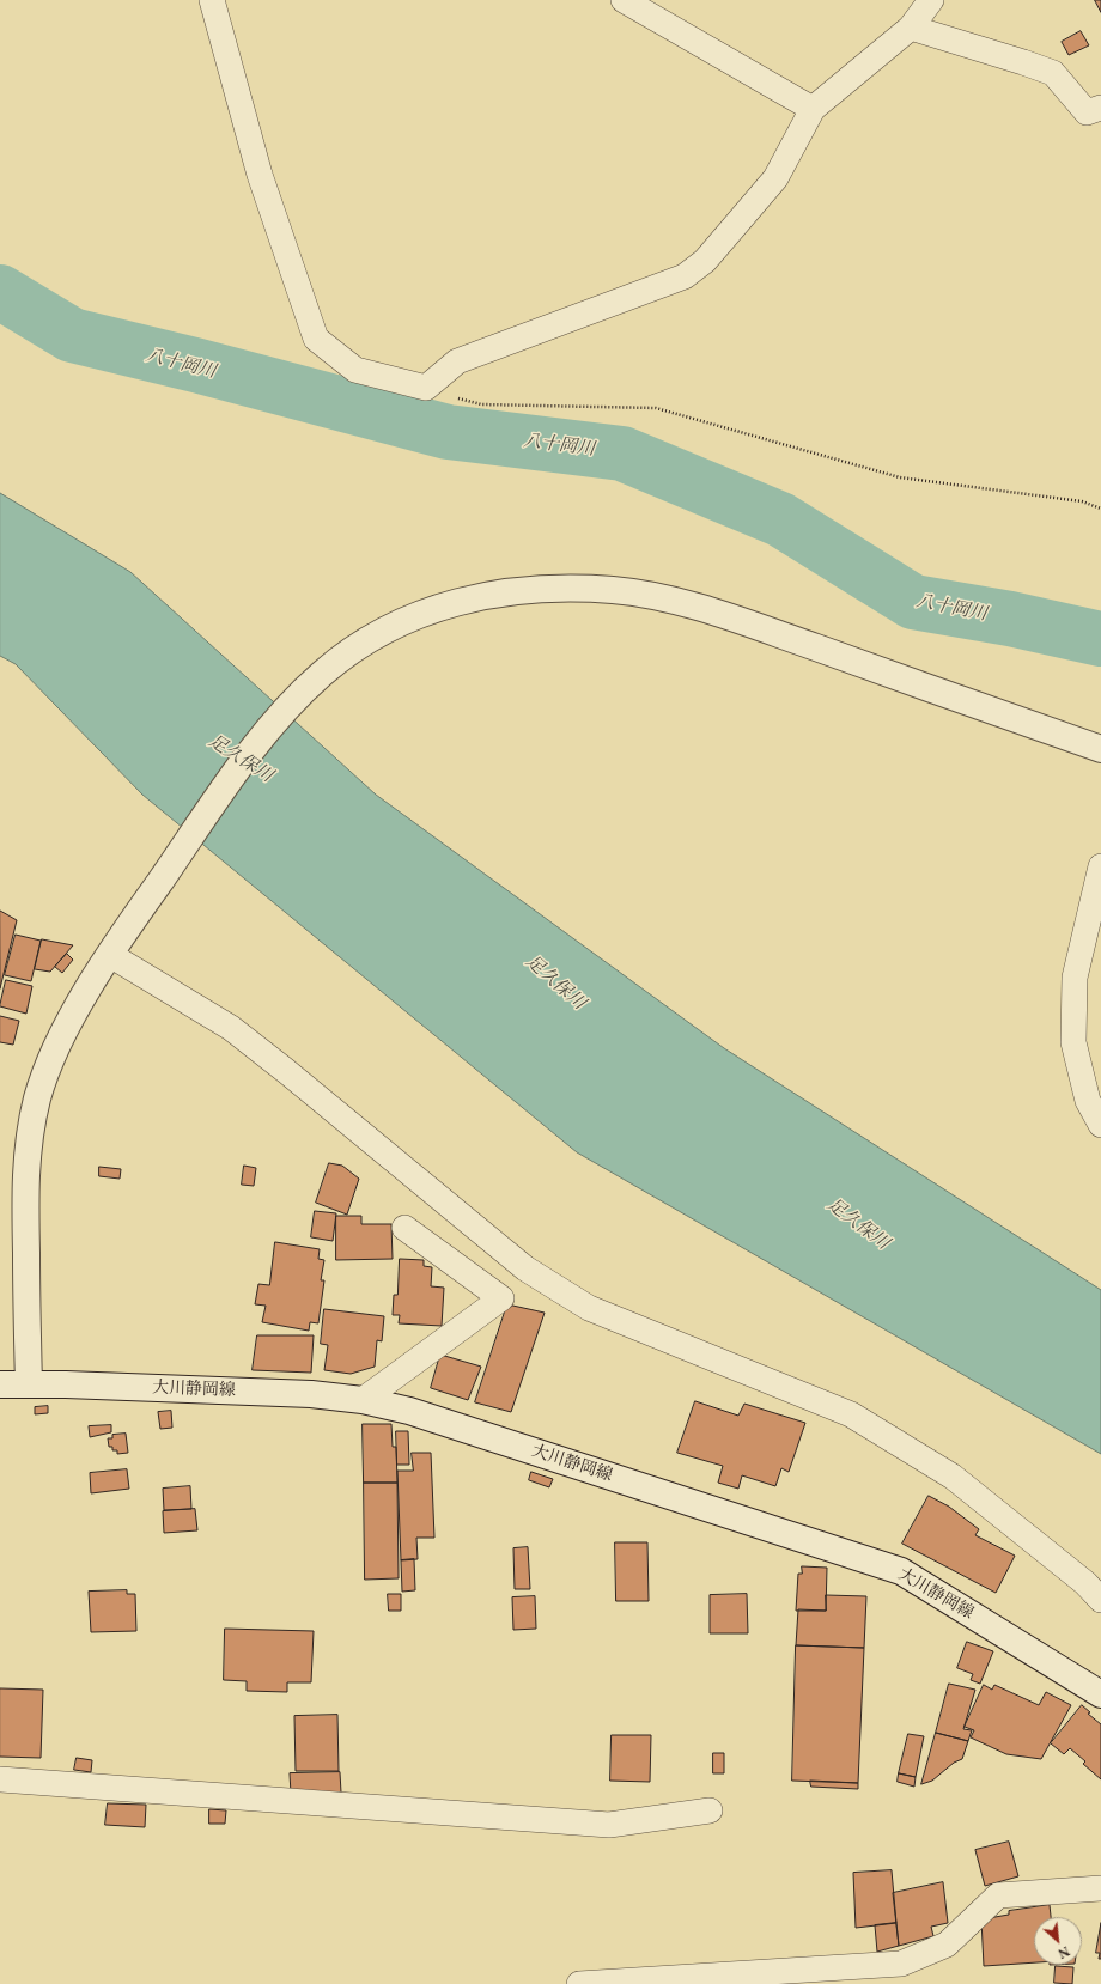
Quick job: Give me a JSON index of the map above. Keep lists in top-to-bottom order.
{
  "streets": {
    "street": ["大川静岡線"]
  },
  "water": ["八十岡川", "足久保川"],
  "north": "bottom right"
}
